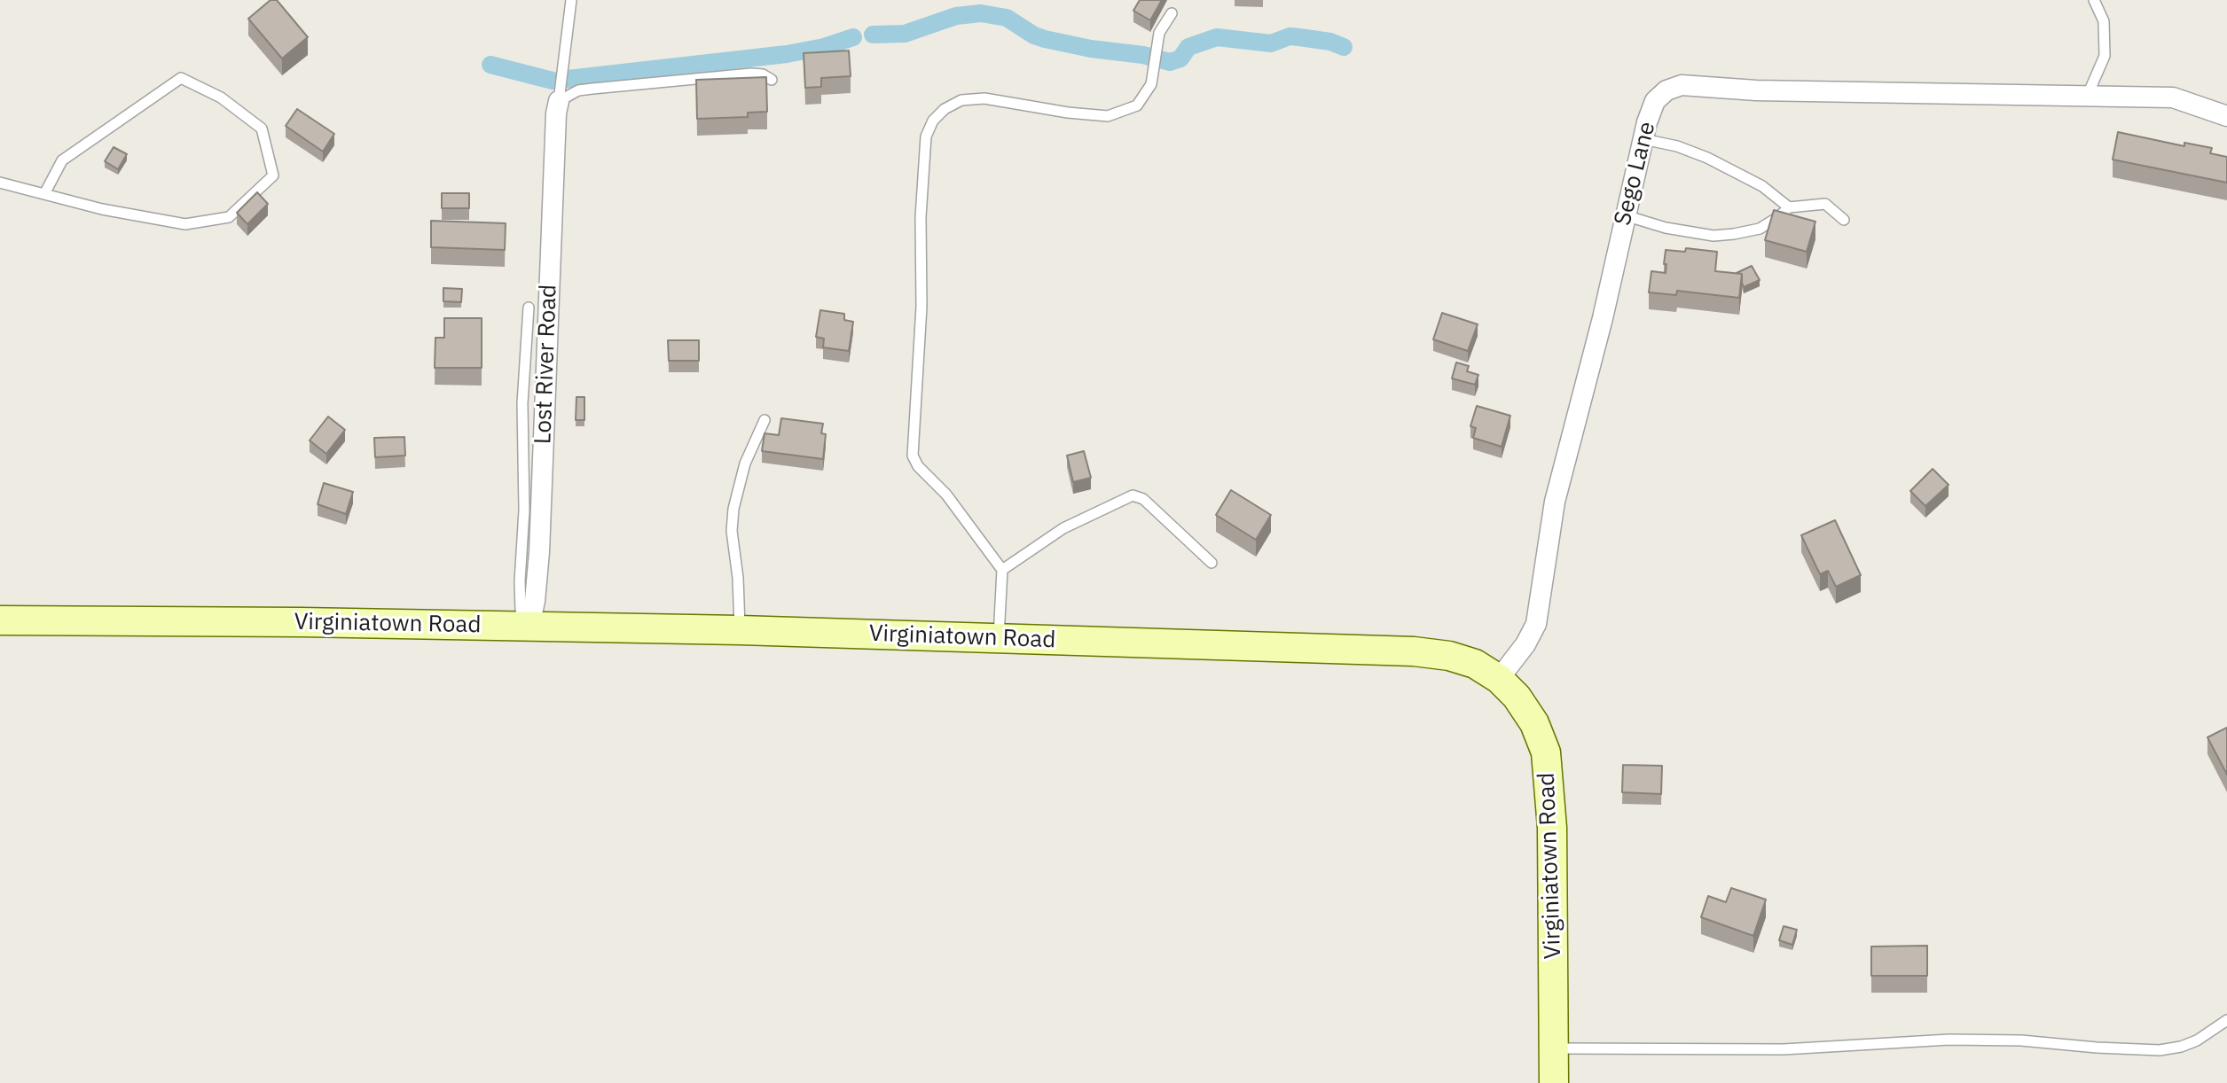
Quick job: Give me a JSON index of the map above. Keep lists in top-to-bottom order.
{
  "streets": {
    "street": ["Sego Lane", "Lost River Road", "Virginiatown Road"]
  },
  "crossings": [
    ["Sego Lane", "Virginiatown Road"],
    ["Lost River Road", "Virginiatown Road"]
  ]
}
